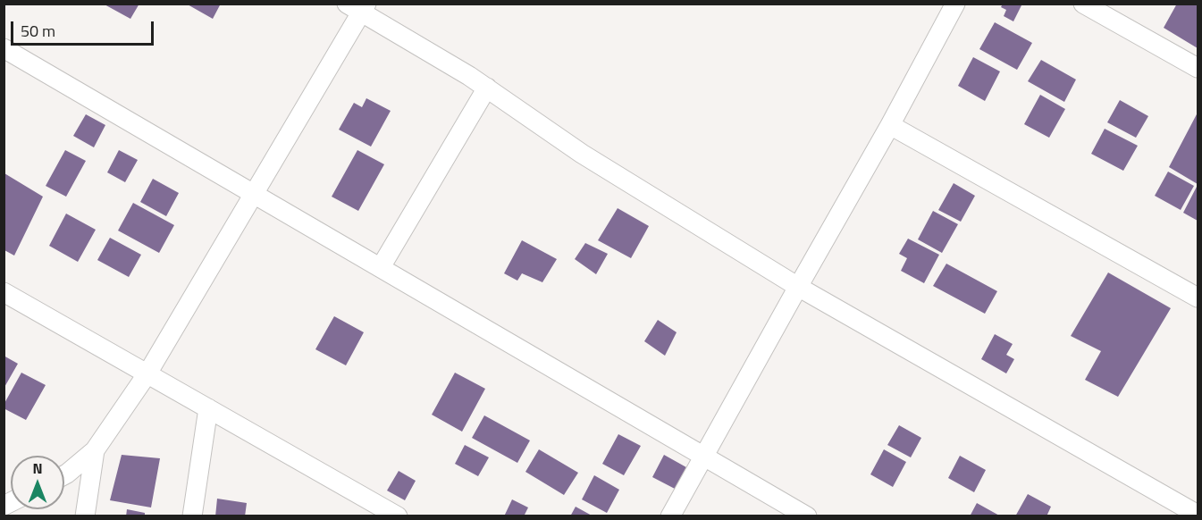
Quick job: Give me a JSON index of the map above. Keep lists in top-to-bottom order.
{
  "scale_bar": "50 m",
  "north": "top"
}
